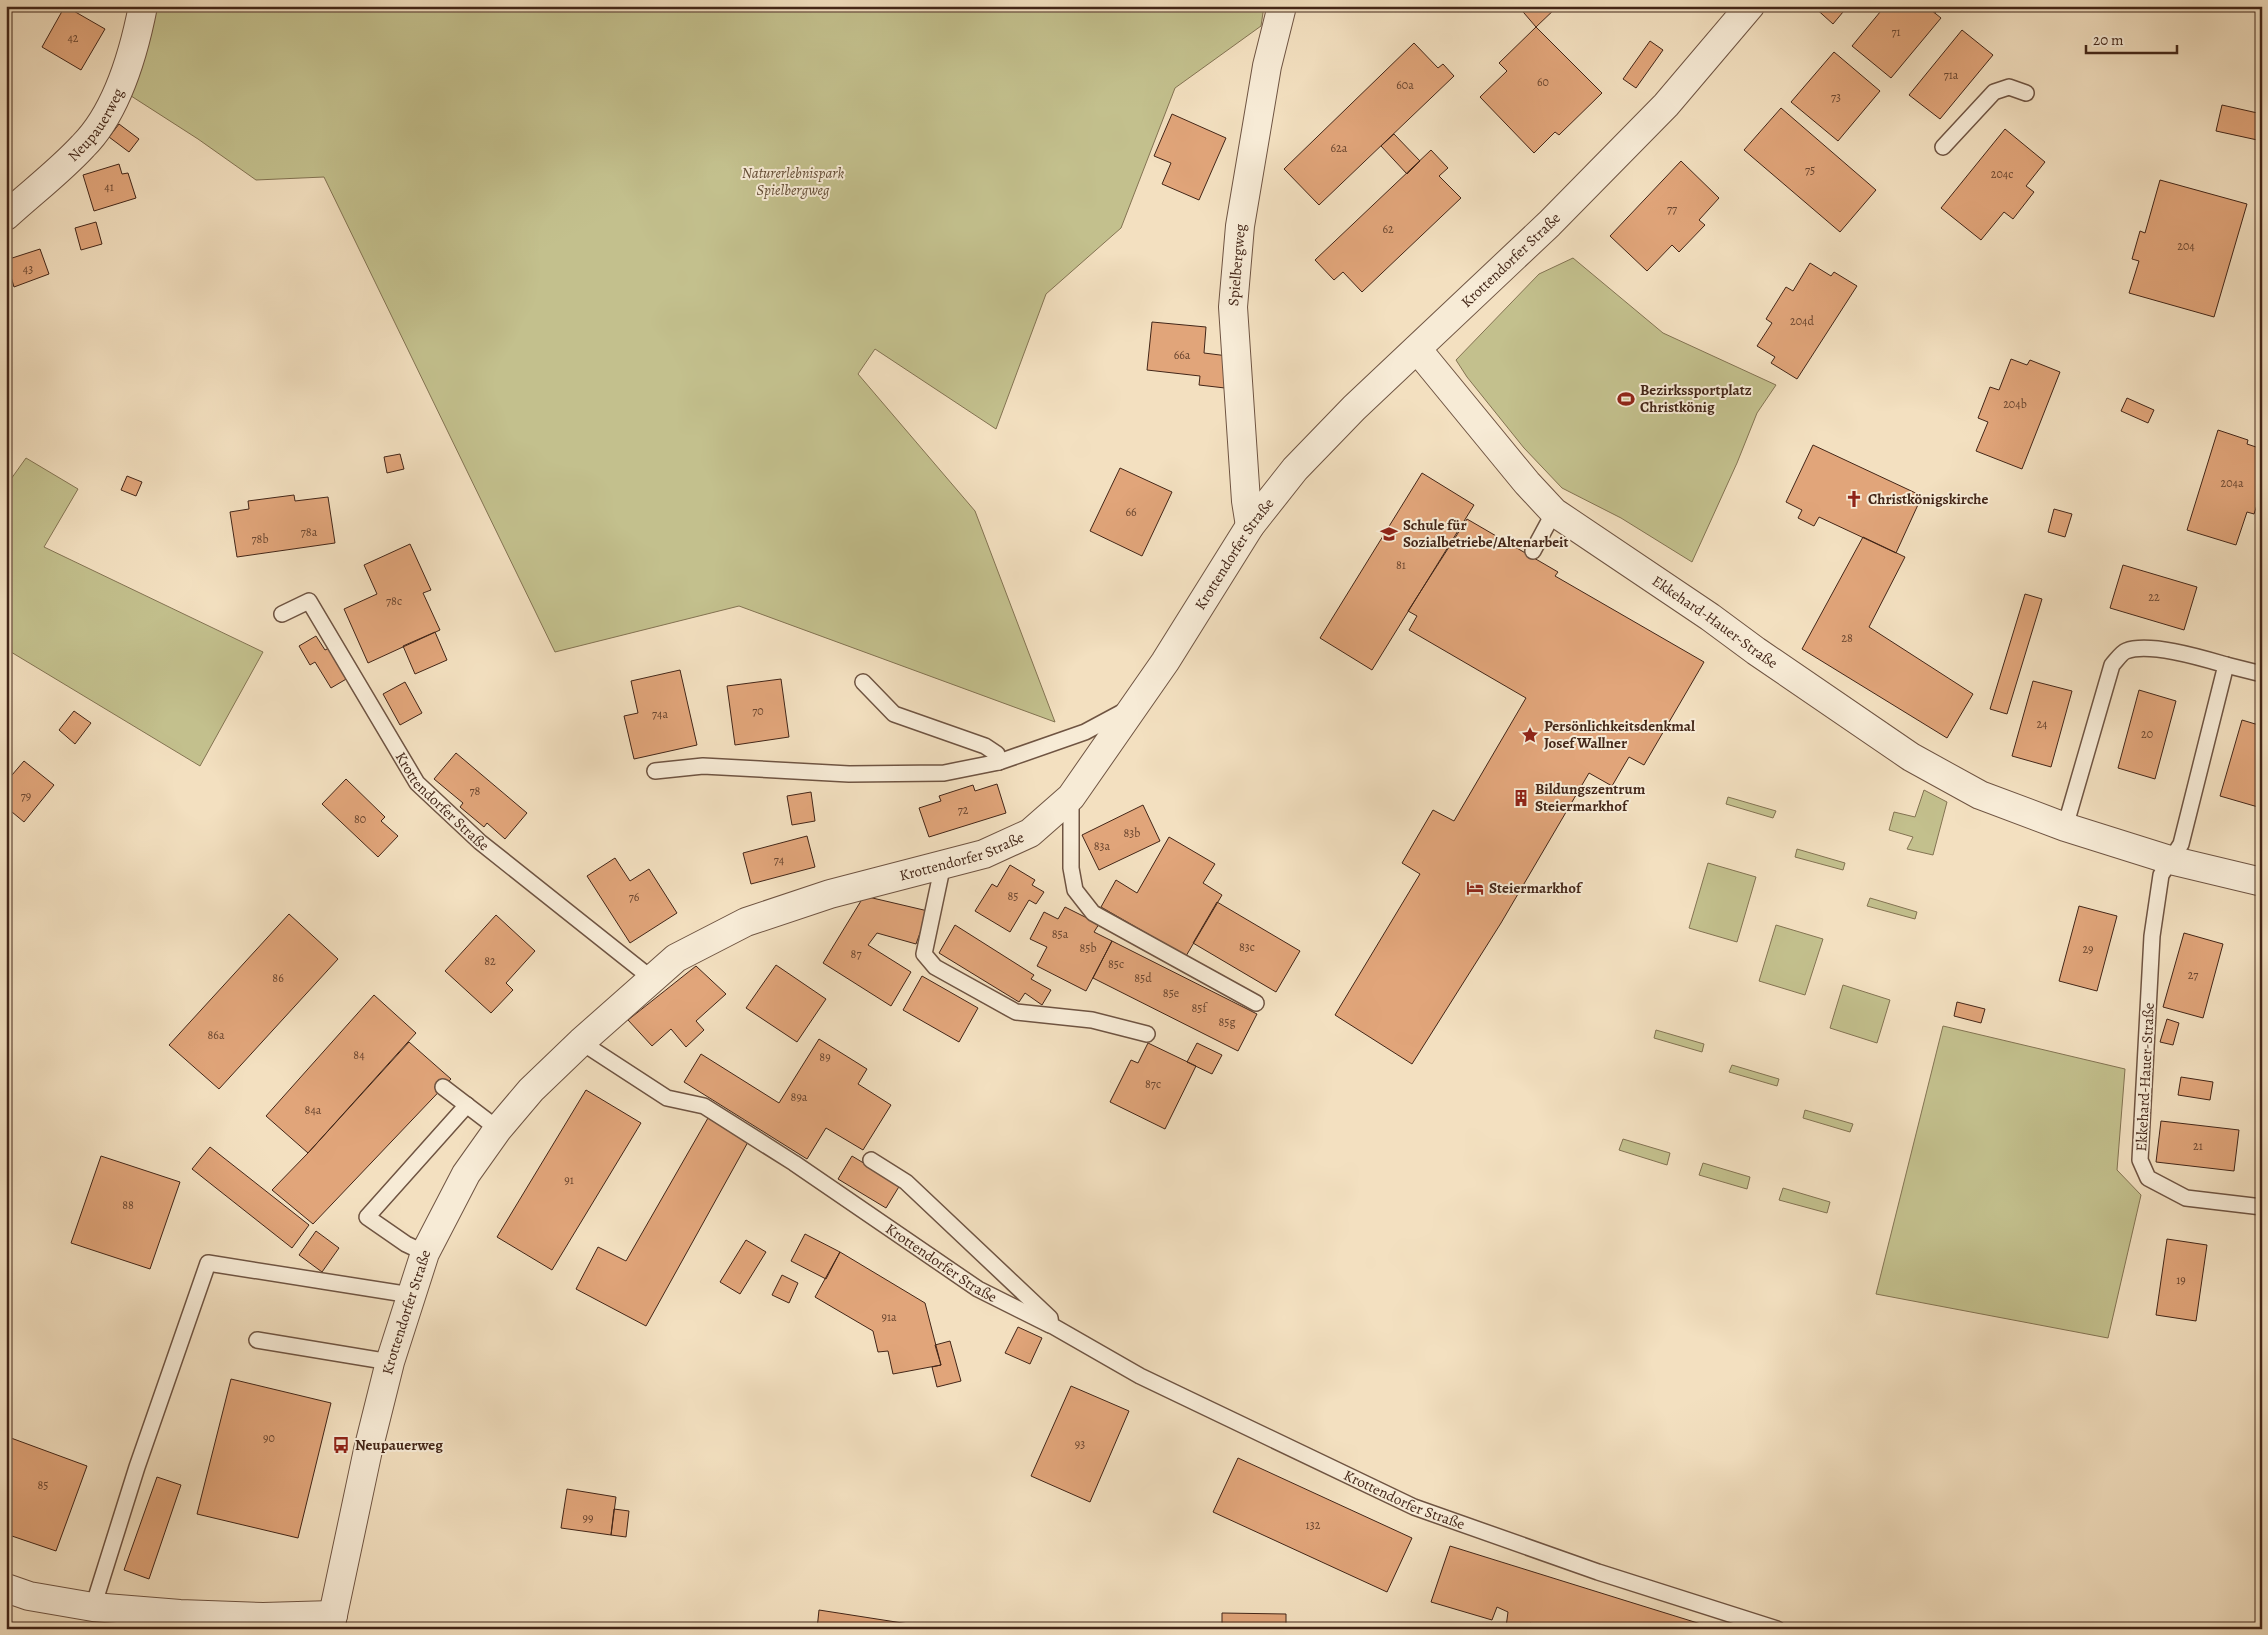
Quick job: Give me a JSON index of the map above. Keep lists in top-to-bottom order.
{
  "streets": {
    "street": [
      "Neupauerweg",
      "Krottendorfer Straße",
      "Spielbergweg",
      "Ekkehard-Hauer-Straße"
    ]
  },
  "crossings": [
    ["Krottendorfer Straße", "Spielbergweg"],
    ["Krottendorfer Straße", "Ekkehard-Hauer-Straße"]
  ],
  "parks": ["Naturerlebnispark Spielbergweg"],
  "places": {
    "sports": ["Bezirkssportplatz Christkönig"],
    "church": ["Christkönigskirche"],
    "school or university": ["Schule für Sozialbetriebe/Altenarbeit"],
    "place": ["Persönlichkeitsdenkmal Josef Wallner"],
    "building": ["Bildungszentrum Steiermarkhof"],
    "hotel": ["Steiermarkhof"],
    "bus stop": ["Neupauerweg"]
  },
  "house_numbers": [
    "71",
    "42",
    "71a",
    "60",
    "60a",
    "73",
    "62a",
    "75",
    "204c",
    "41",
    "77",
    "62",
    "204",
    "43",
    "204d",
    "66a",
    "204b",
    "204a",
    "66",
    "78a",
    "78b",
    "81",
    "22",
    "78c",
    "28",
    "70",
    "74a",
    "24",
    "20",
    "78",
    "79",
    "72",
    "80",
    "83b",
    "83a",
    "74",
    "85",
    "76",
    "85a",
    "83c",
    "85b",
    "29",
    "87",
    "82",
    "85c",
    "27",
    "86",
    "85d",
    "85e",
    "85f",
    "85g",
    "86a",
    "84",
    "89",
    "87c",
    "89a",
    "84a",
    "21",
    "91",
    "88",
    "19",
    "91a",
    "90",
    "93",
    "85",
    "99",
    "132"
  ],
  "scale_bar": "20 m"
}
